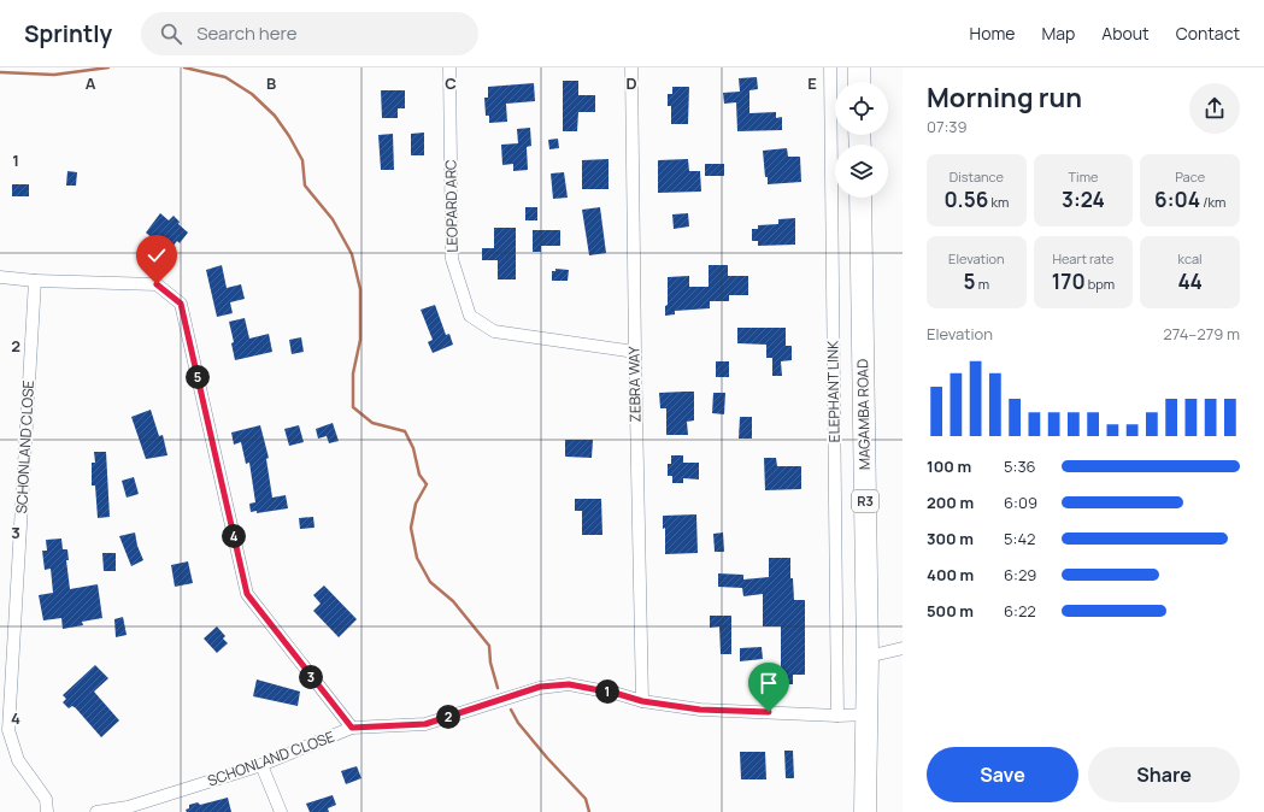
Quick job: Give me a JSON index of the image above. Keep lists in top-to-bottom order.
{
  "streets": {
    "highway": ["MAGAMBA ROAD", "R3"],
    "street": [
      "LEOPARD ARC",
      "ZEBRA WAY",
      "ELEPHANT LINK",
      "SCHONLAND CLOSE"
    ]
  },
  "crossings": [
    ["LEOPARD ARC", "ZEBRA WAY"],
    ["ZEBRA WAY", "SCHONLAND CLOSE"],
    ["ELEPHANT LINK", "SCHONLAND CLOSE"],
    ["MAGAMBA ROAD", "SCHONLAND CLOSE"]
  ],
  "page": {
    "header": "Sprintly",
    "search": "Search here",
    "nav": [
      "Home",
      "Map",
      "About",
      "Contact"
    ],
    "heading": ["Morning run", "07:39"],
    "stats": [
      ["Distance", "0.56 km"],
      ["Time", "3:24"],
      ["Pace", "6:04 /km"],
      ["Elevation", "5 m"],
      ["Heart rate", "170 bpm"],
      ["kcal", "44"]
    ],
    "chart": ["Elevation", "274–279 m"],
    "pins": [
      "5",
      "4",
      "3",
      "1",
      "2"
    ],
    "list": [
      {
        "name": "100 m",
        "note": "5:36"
      },
      {
        "name": "200 m",
        "note": "6:09"
      },
      {
        "name": "300 m",
        "note": "5:42"
      },
      {
        "name": "400 m",
        "note": "6:29"
      },
      {
        "name": "500 m",
        "note": "6:22"
      }
    ],
    "buttons": ["Save", "Share"]
  },
  "grid": {
    "columns": [
      "A",
      "B",
      "C",
      "D",
      "E"
    ],
    "rows": [
      "1",
      "2",
      "3",
      "4"
    ]
  }
}
